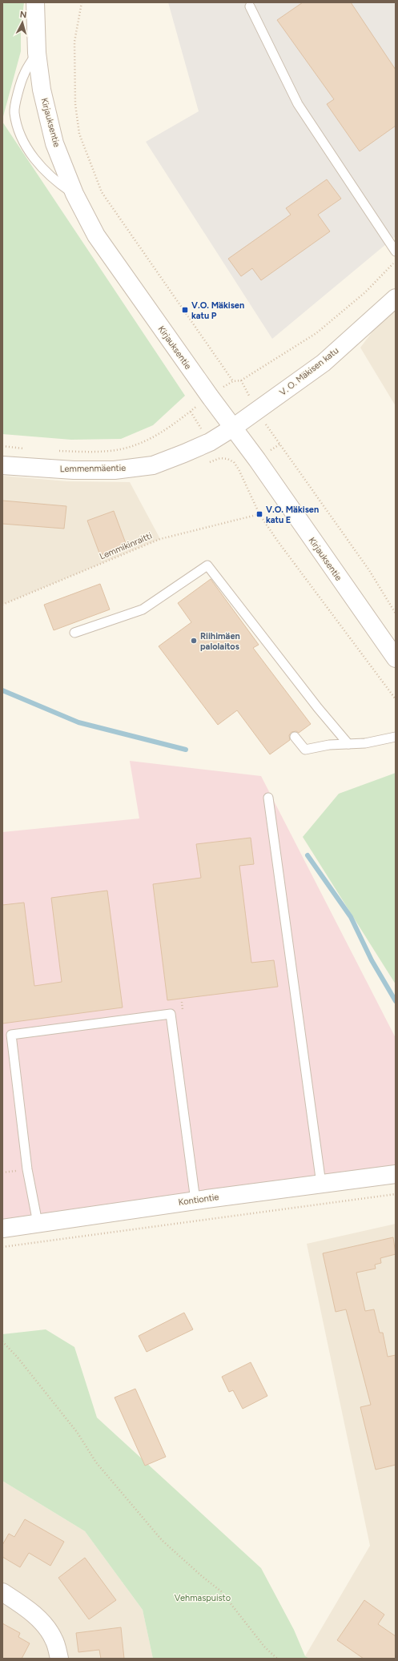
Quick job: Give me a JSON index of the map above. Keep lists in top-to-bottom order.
{
  "streets": {
    "street": [
      "Kirjauksentie",
      "V. O. Mäkisen katu",
      "Lemmenmäentie",
      "Kontiontie"
    ],
    "path": ["Lemmikinraitti"]
  },
  "crossings": [
    ["Kirjauksentie", "V. O. Mäkisen katu"],
    ["Kirjauksentie", "Lemmenmäentie"],
    ["V. O. Mäkisen katu", "Lemmenmäentie"]
  ],
  "parks": ["Vehmaspuisto"],
  "places": {
    "transit": ["V.O. Mäkisen katu P", "V.O. Mäkisen katu E"],
    "other": ["Riihimäen palolaitos"]
  },
  "north": "top"
}
